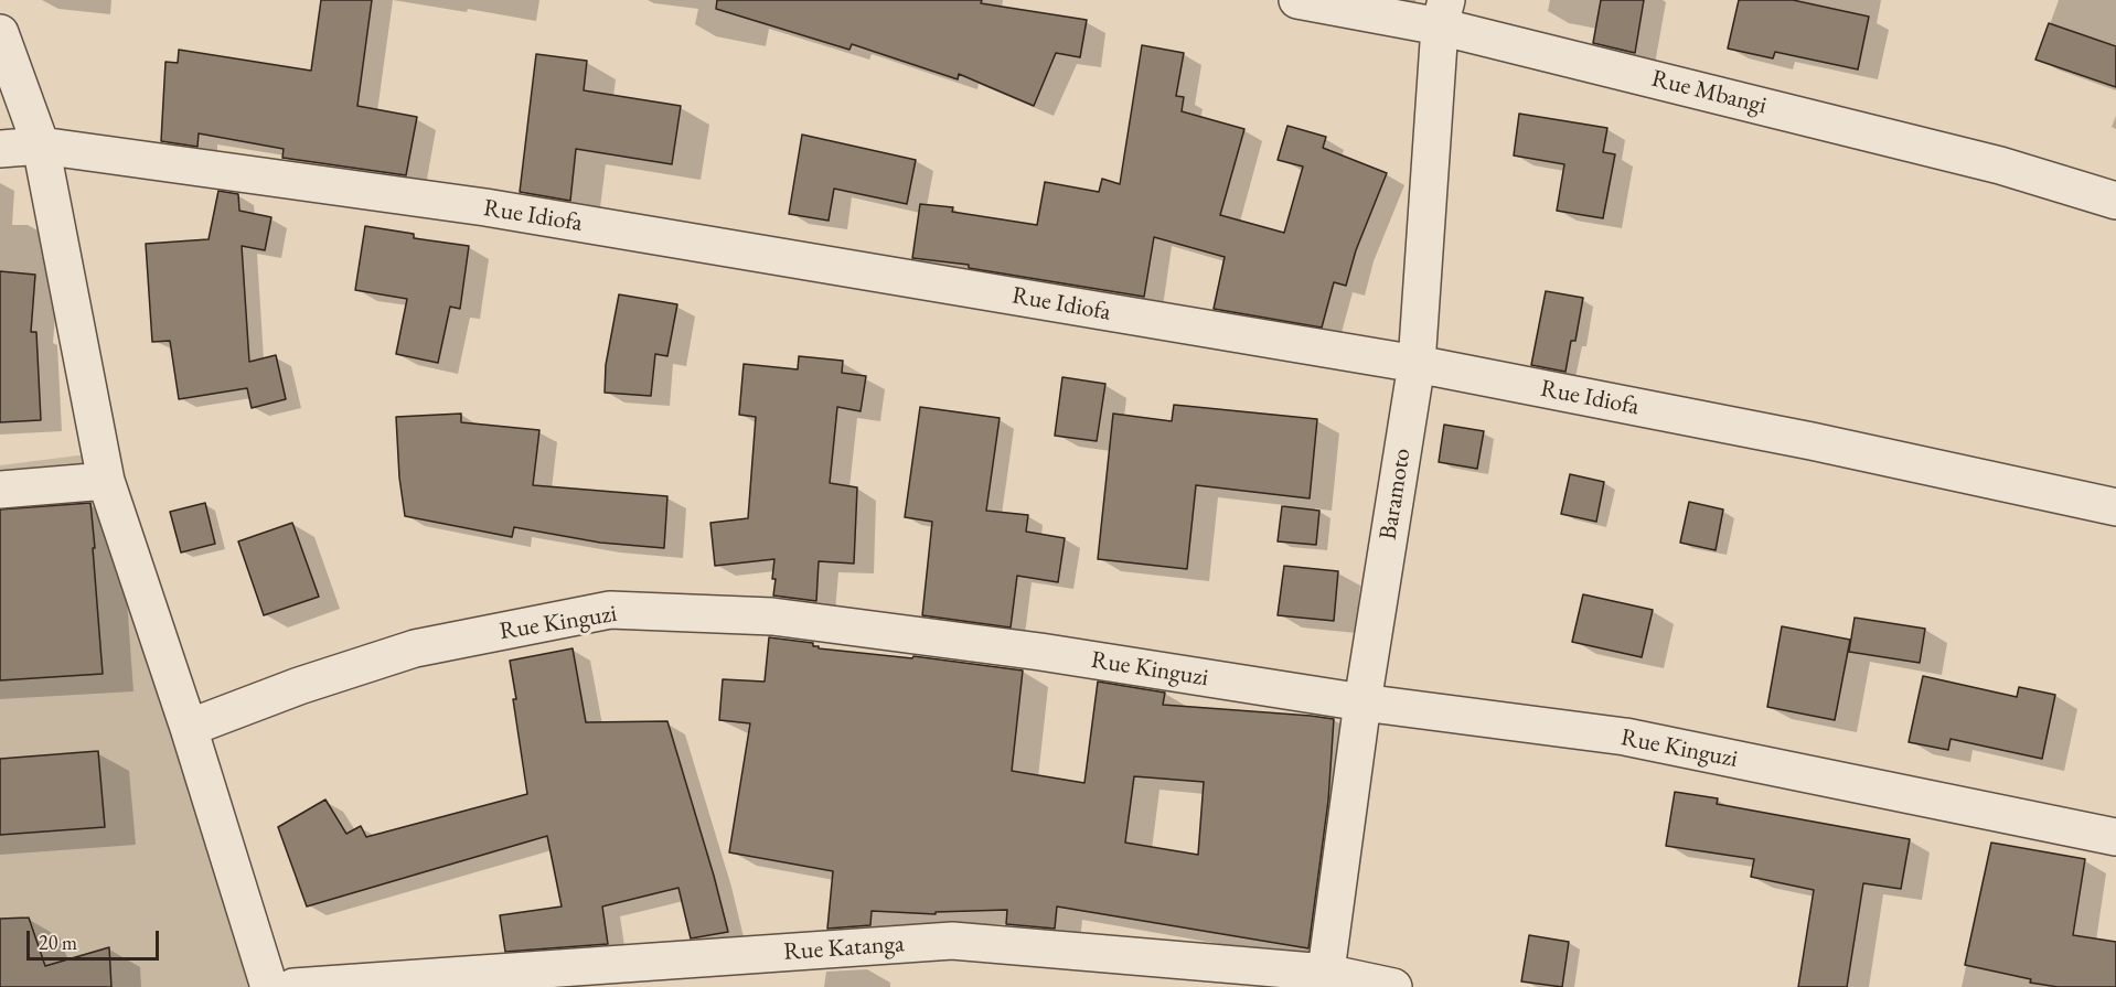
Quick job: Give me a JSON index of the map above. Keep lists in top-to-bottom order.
{
  "streets": {
    "street": [
      "Rue Mbangi",
      "Rue Idiofa",
      "Baramoto",
      "Rue Kinguzi",
      "Rue Katanga"
    ]
  },
  "crossings": [
    ["Rue Mbangi", "Baramoto"],
    ["Rue Idiofa", "Baramoto"],
    ["Baramoto", "Rue Kinguzi"],
    ["Baramoto", "Rue Katanga"]
  ],
  "scale_bar": "20 m"
}
